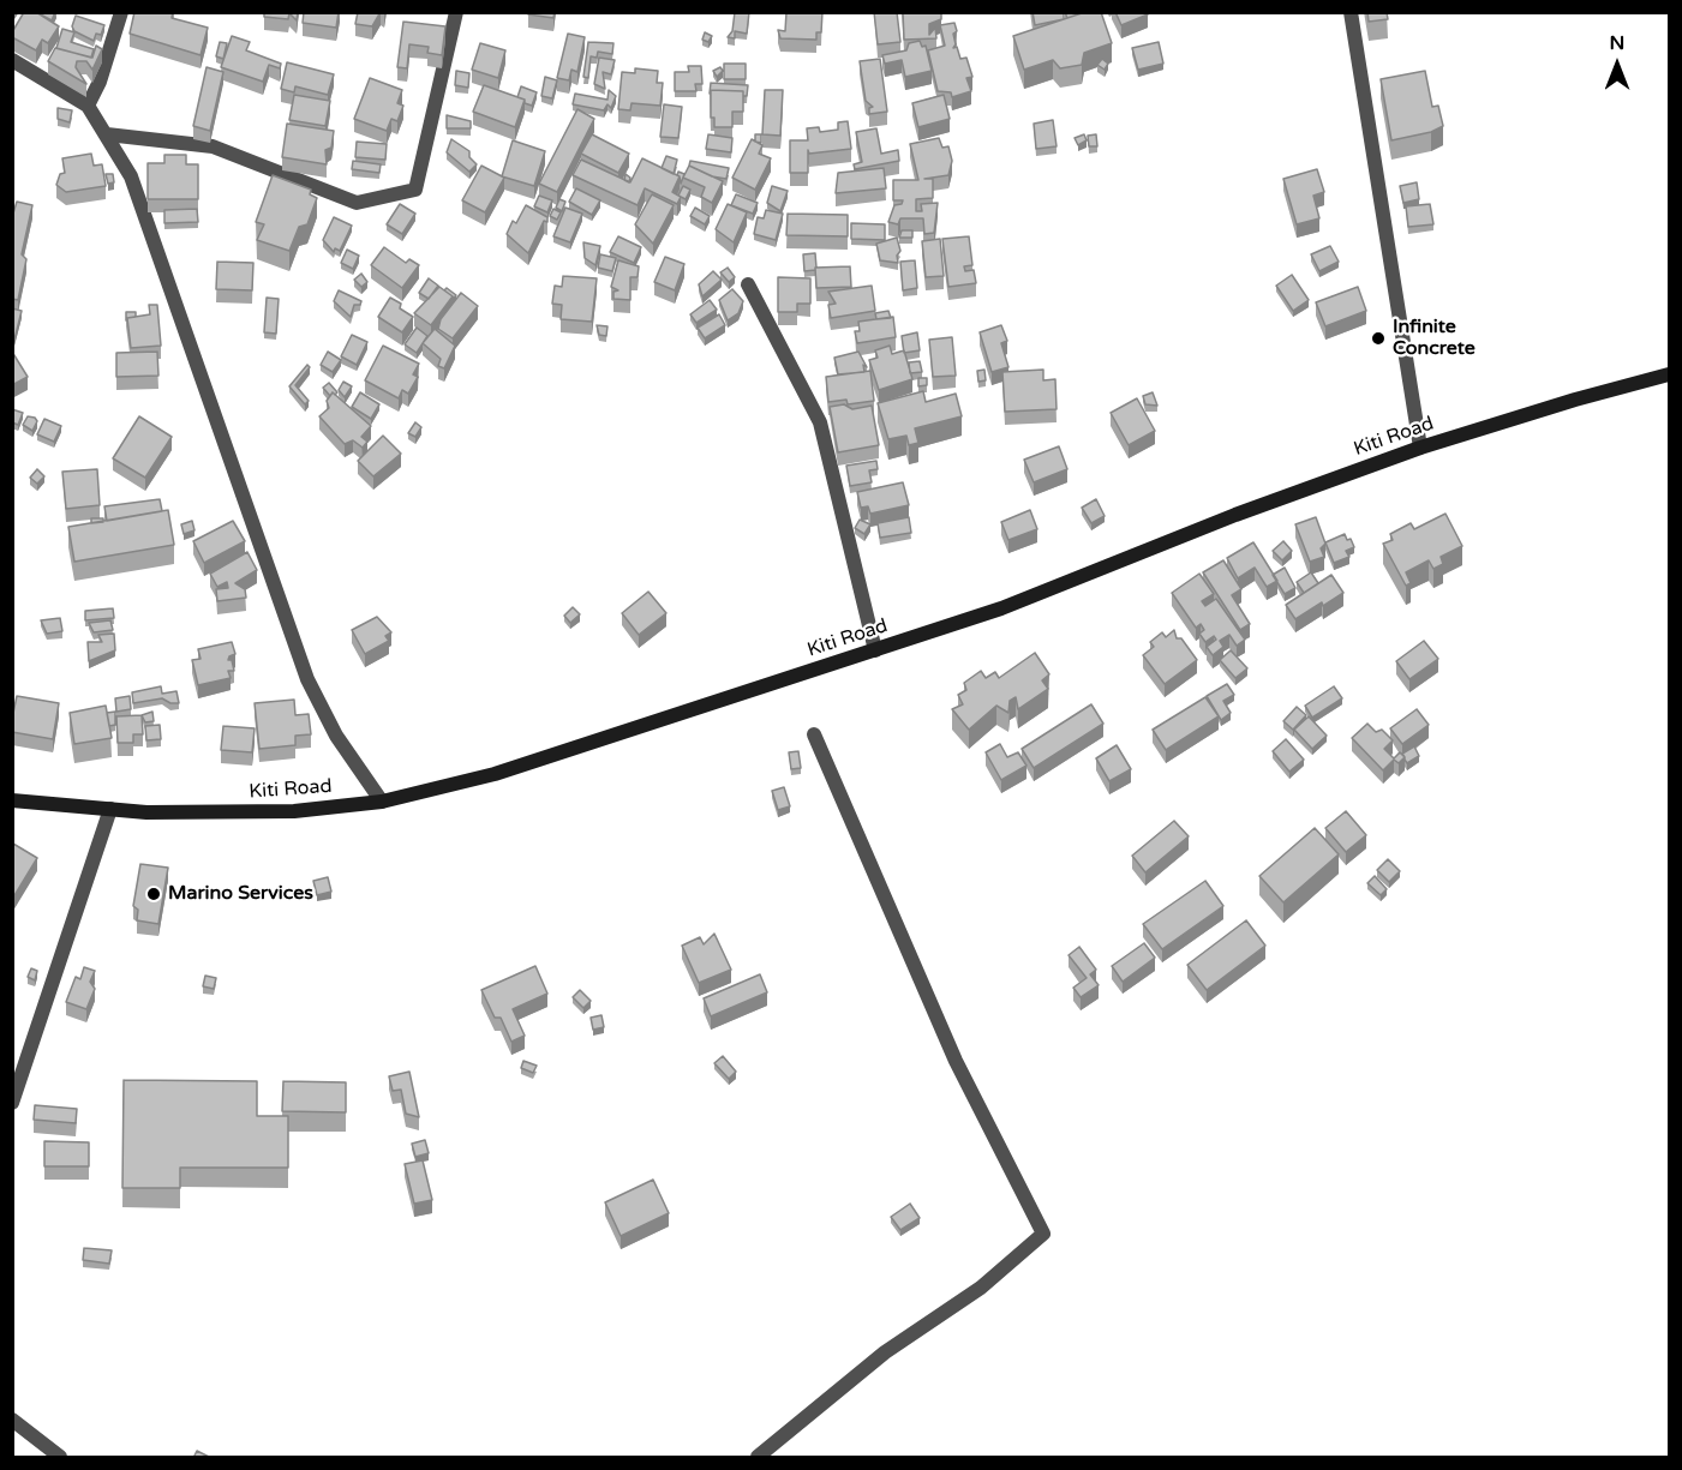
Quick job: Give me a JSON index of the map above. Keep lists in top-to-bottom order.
{
  "streets": {
    "street": ["Kiti Road"]
  },
  "places": ["Infinite Concrete", "Marino Services"],
  "north": "top"
}
